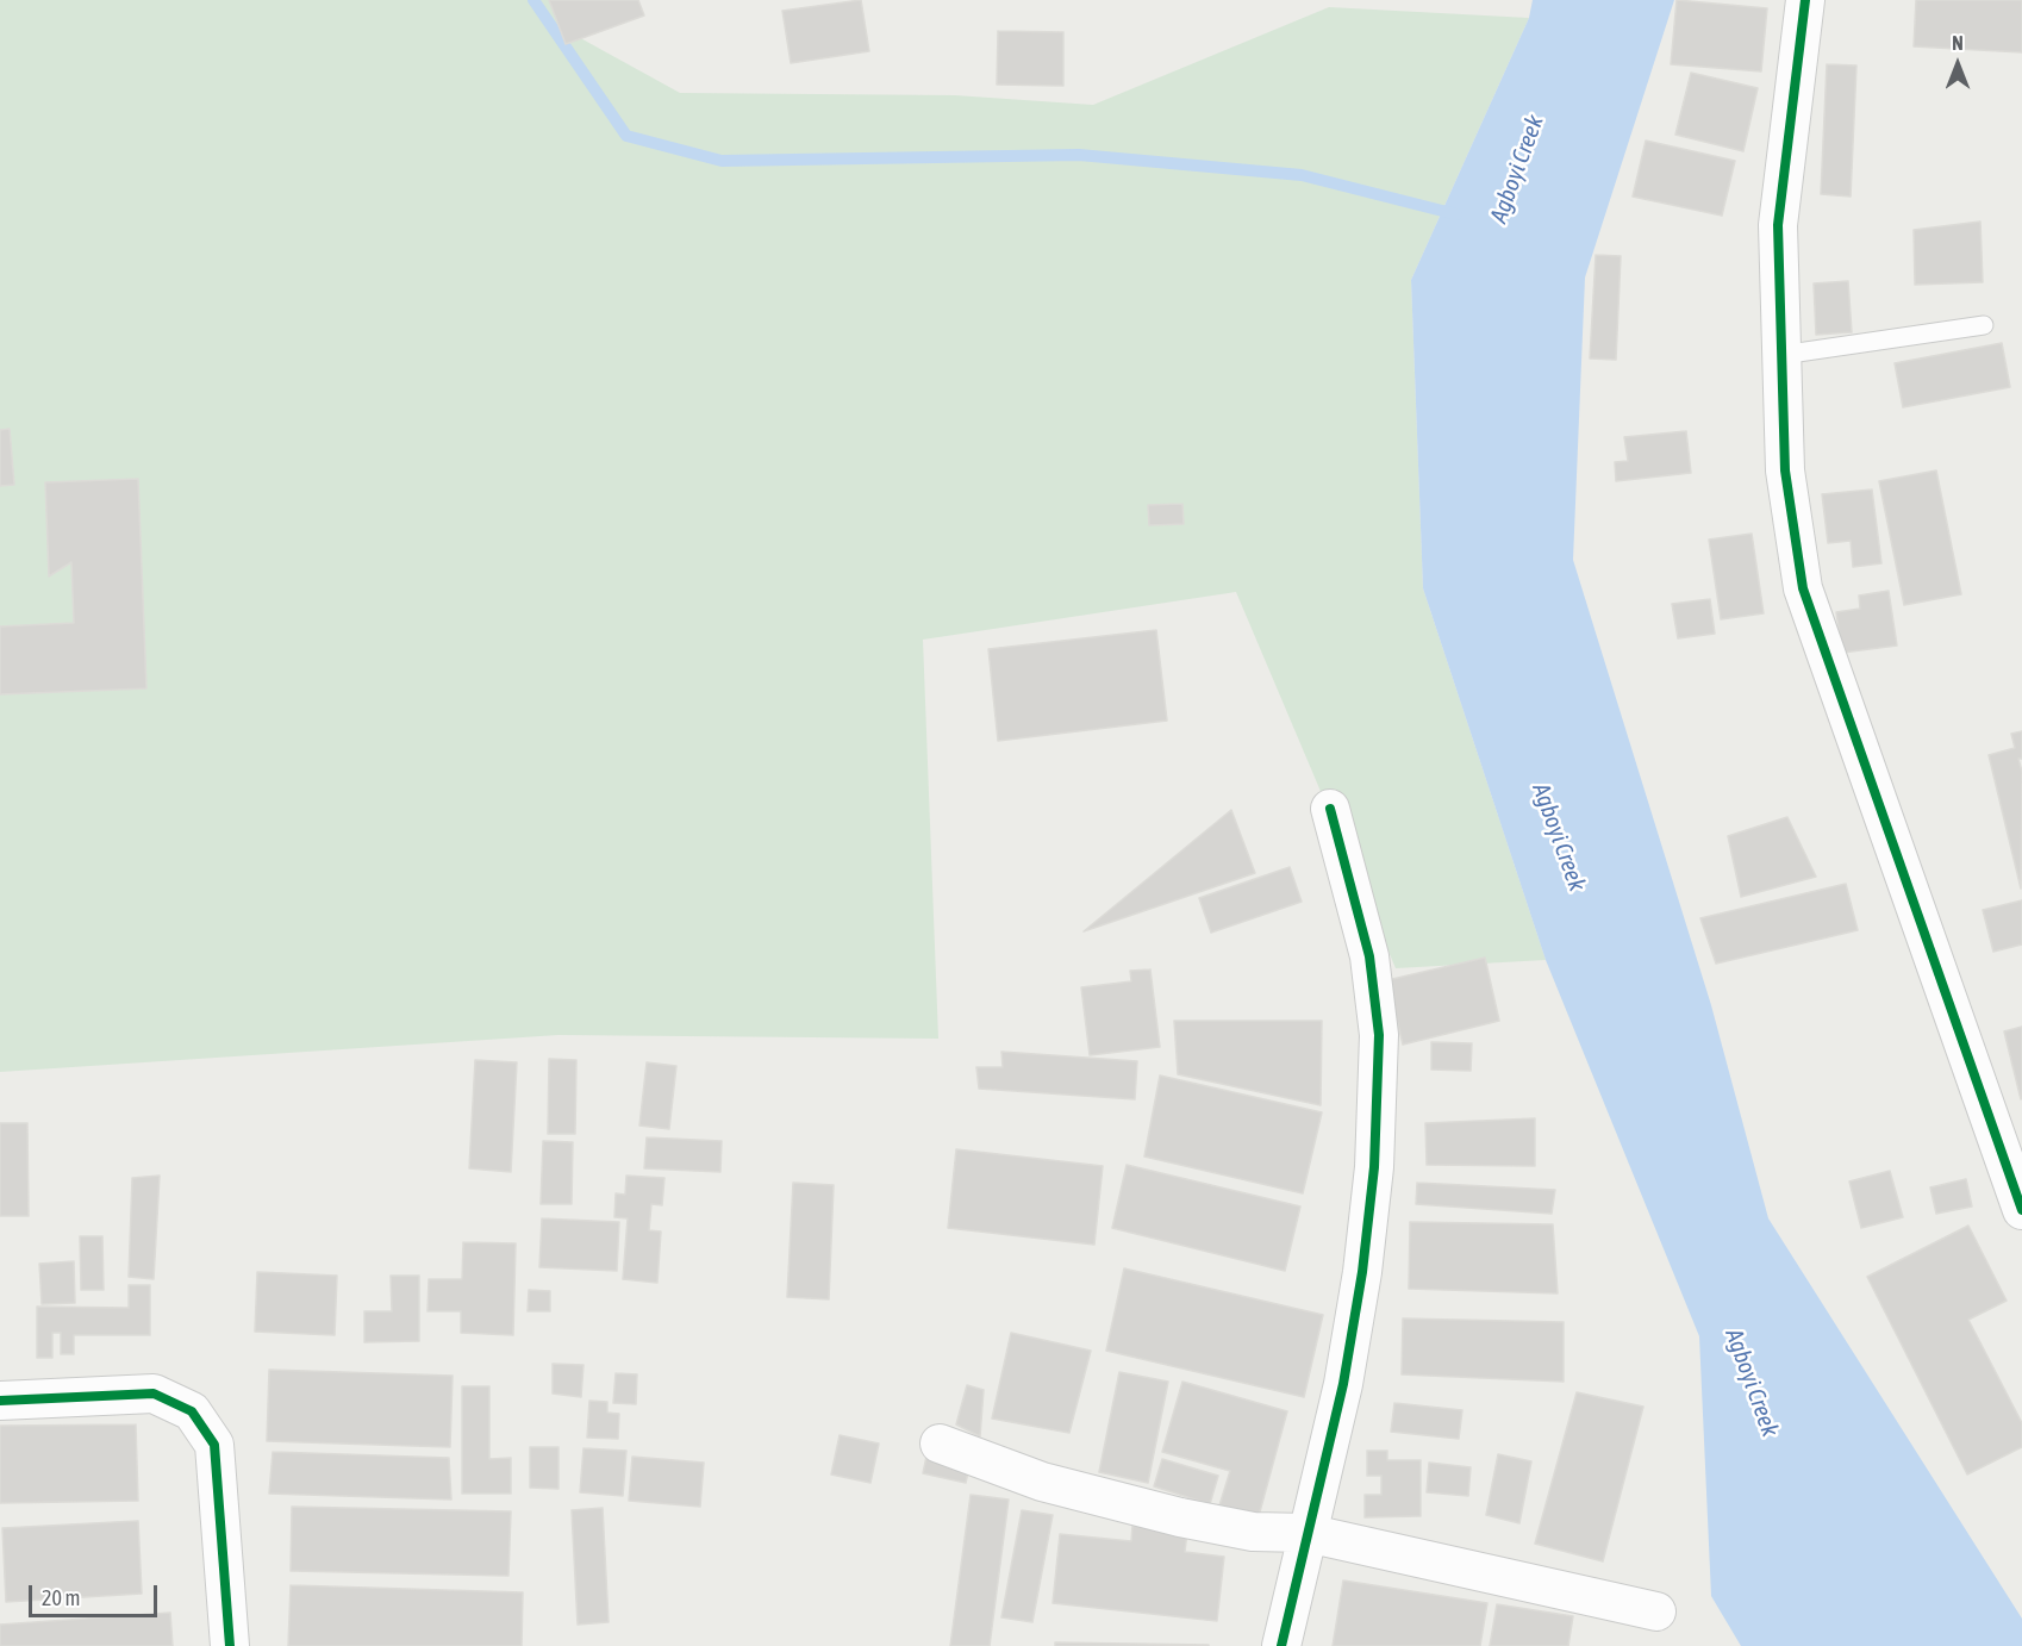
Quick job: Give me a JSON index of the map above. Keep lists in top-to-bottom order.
{
  "water": ["Agboyi Creek"],
  "scale_bar": "20 m",
  "north": "top"
}
